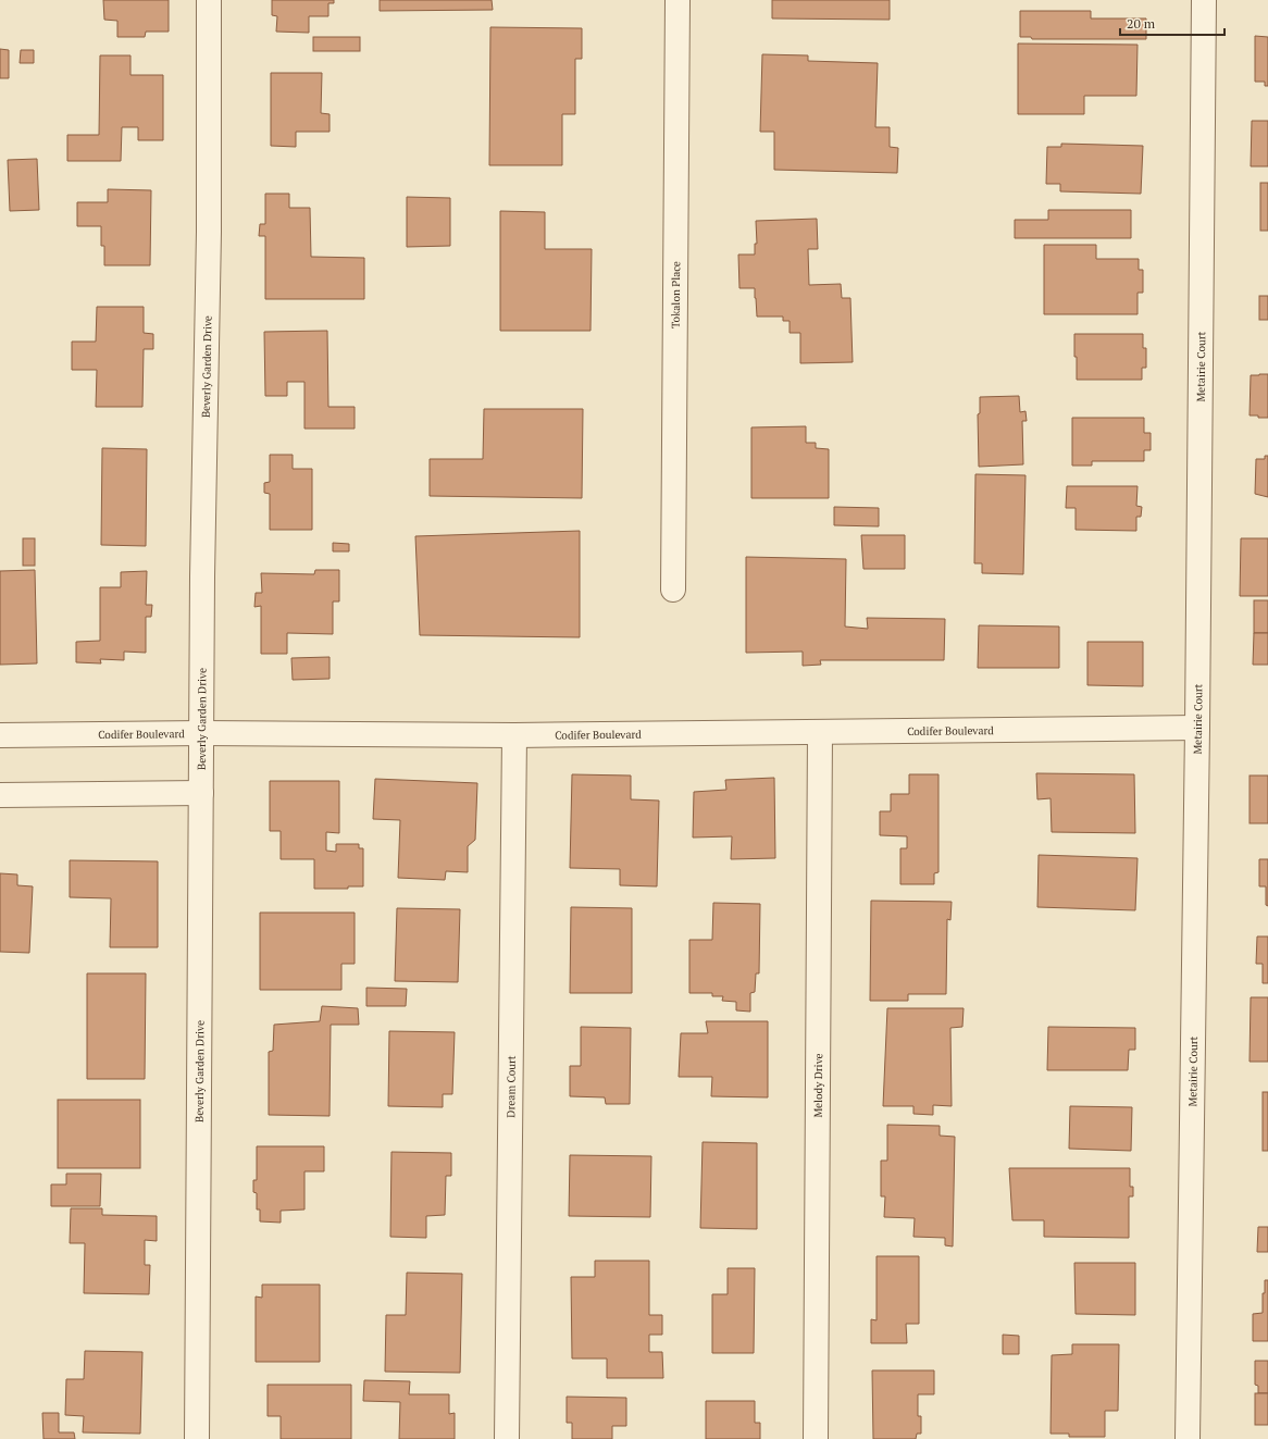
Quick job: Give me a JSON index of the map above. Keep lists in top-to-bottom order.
{
  "streets": {
    "street": [
      "Tokalon Place",
      "Beverly Garden Drive",
      "Metairie Court",
      "Codifer Boulevard",
      "Melody Drive",
      "Dream Court"
    ]
  },
  "crossings": [
    ["Beverly Garden Drive", "Codifer Boulevard"],
    ["Metairie Court", "Codifer Boulevard"],
    ["Codifer Boulevard", "Melody Drive"],
    ["Codifer Boulevard", "Dream Court"]
  ],
  "scale_bar": "20 m"
}
